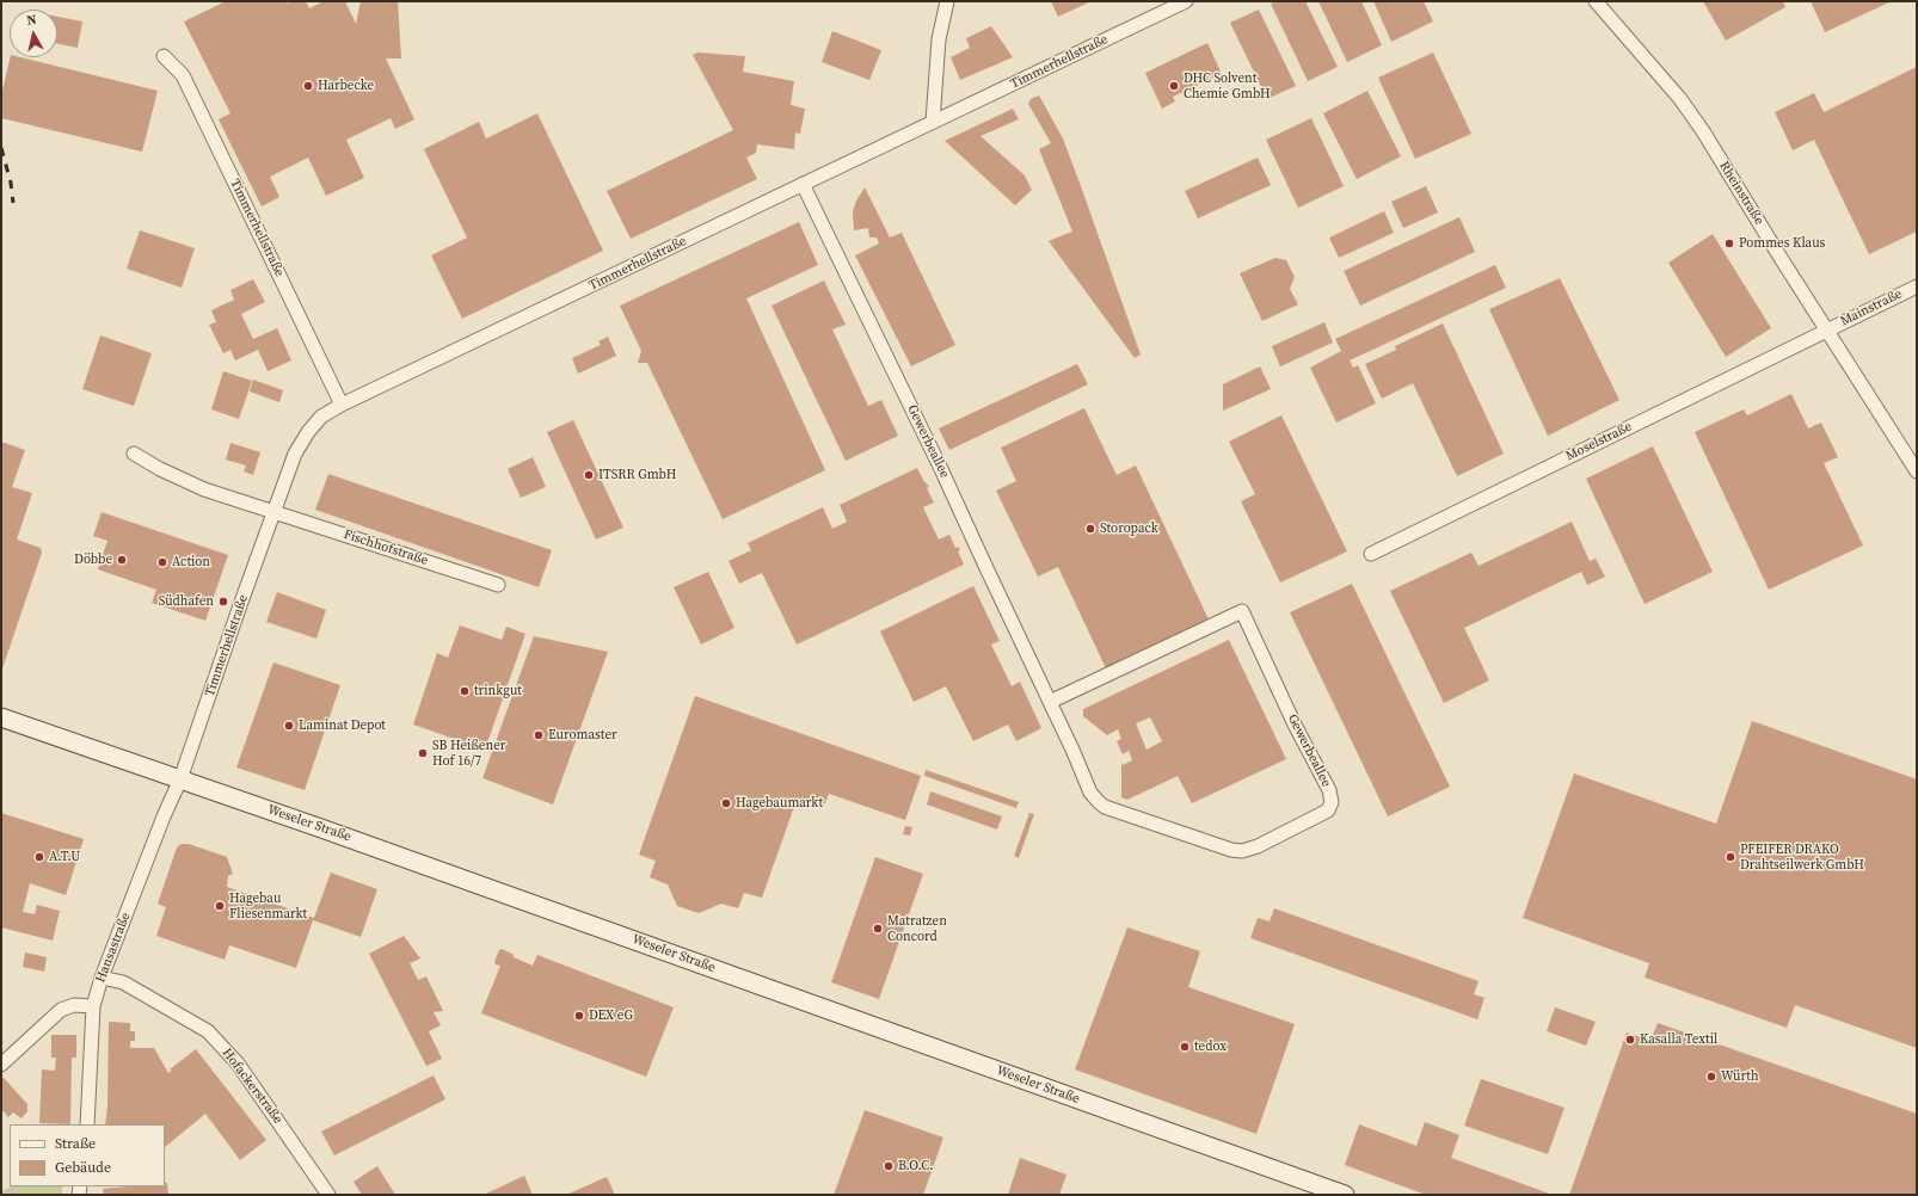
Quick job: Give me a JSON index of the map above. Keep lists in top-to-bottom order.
{
  "streets": {
    "main road": ["Weseler Straße"],
    "street": [
      "Timmerhellstraße",
      "Rheinstraße",
      "Mainstraße",
      "Gewerbeallee",
      "Moselstraße",
      "Fischhofstraße",
      "Hansastraße",
      "Hofackerstraße"
    ]
  },
  "crossings": [
    ["Timmerhellstraße", "Gewerbeallee"],
    ["Timmerhellstraße", "Fischhofstraße"],
    ["Timmerhellstraße", "Weseler Straße"],
    ["Timmerhellstraße", "Hansastraße"],
    ["Rheinstraße", "Mainstraße"],
    ["Rheinstraße", "Moselstraße"],
    ["Mainstraße", "Moselstraße"],
    ["Weseler Straße", "Hansastraße"],
    ["Hansastraße", "Hofackerstraße"]
  ],
  "places": [
    "Harbecke",
    "DHC Solvent Chemie GmbH",
    "Pommes Klaus",
    "ITSRR GmbH",
    "Storopack",
    "Döbbe",
    "Action",
    "Südhafen",
    "trinkgut",
    "Laminat Depot",
    "Euromaster",
    "SB Heißener Hof 16/7",
    "Hagebaumarkt",
    "A.T.U",
    "PFEIFER DRAKO Drahtseilwerk GmbH",
    "Hagebau Fliesenmarkt",
    "Matratzen Concord",
    "DEX eG",
    "Kasalla Textil",
    "tedox",
    "Würth",
    "B.O.C."
  ],
  "legend": ["Straße", "Gebäude"],
  "north": "top"
}
